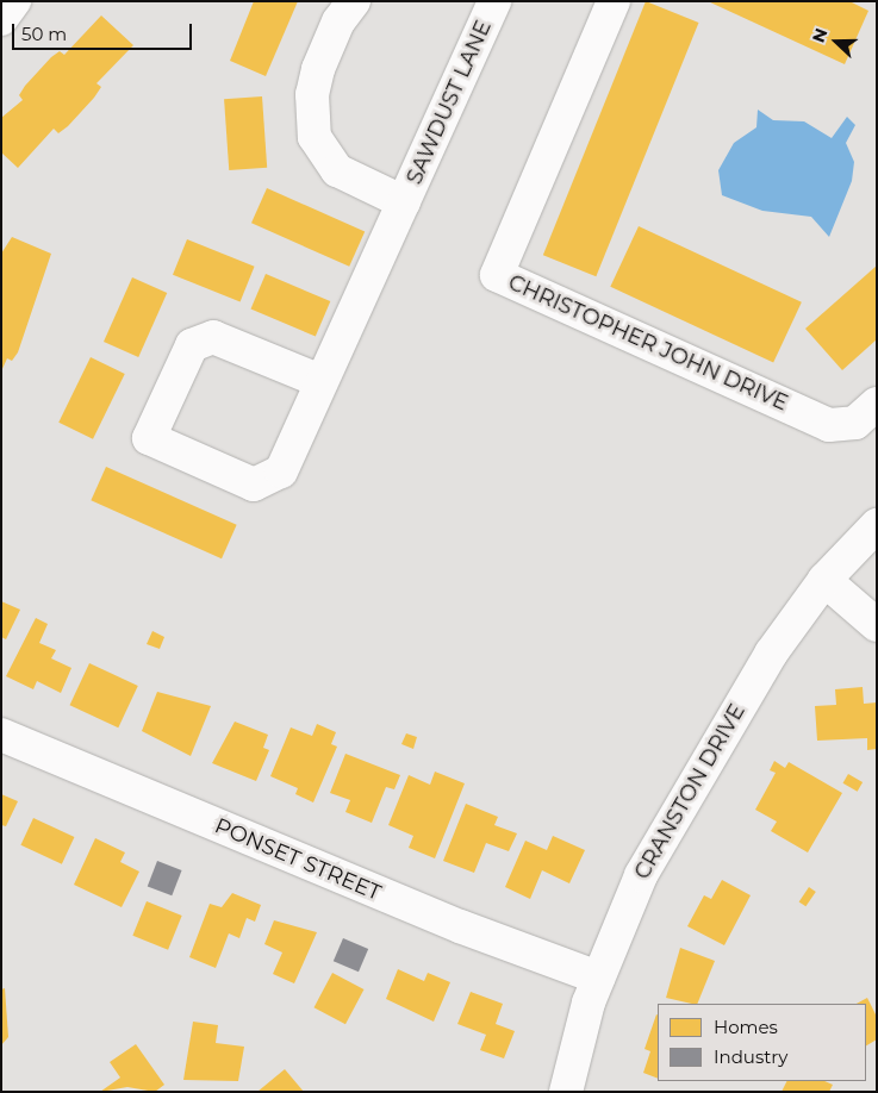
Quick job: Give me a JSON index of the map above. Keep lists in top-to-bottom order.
{
  "streets": {
    "street": [
      "SAWDUST LANE",
      "CHRISTOPHER JOHN DRIVE",
      "CRANSTON DRIVE",
      "PONSET STREET"
    ]
  },
  "crossings": [
    ["CRANSTON DRIVE", "PONSET STREET"]
  ],
  "legend": ["Homes", "Industry"],
  "scale_bar": "50 m",
  "north": "left"
}
